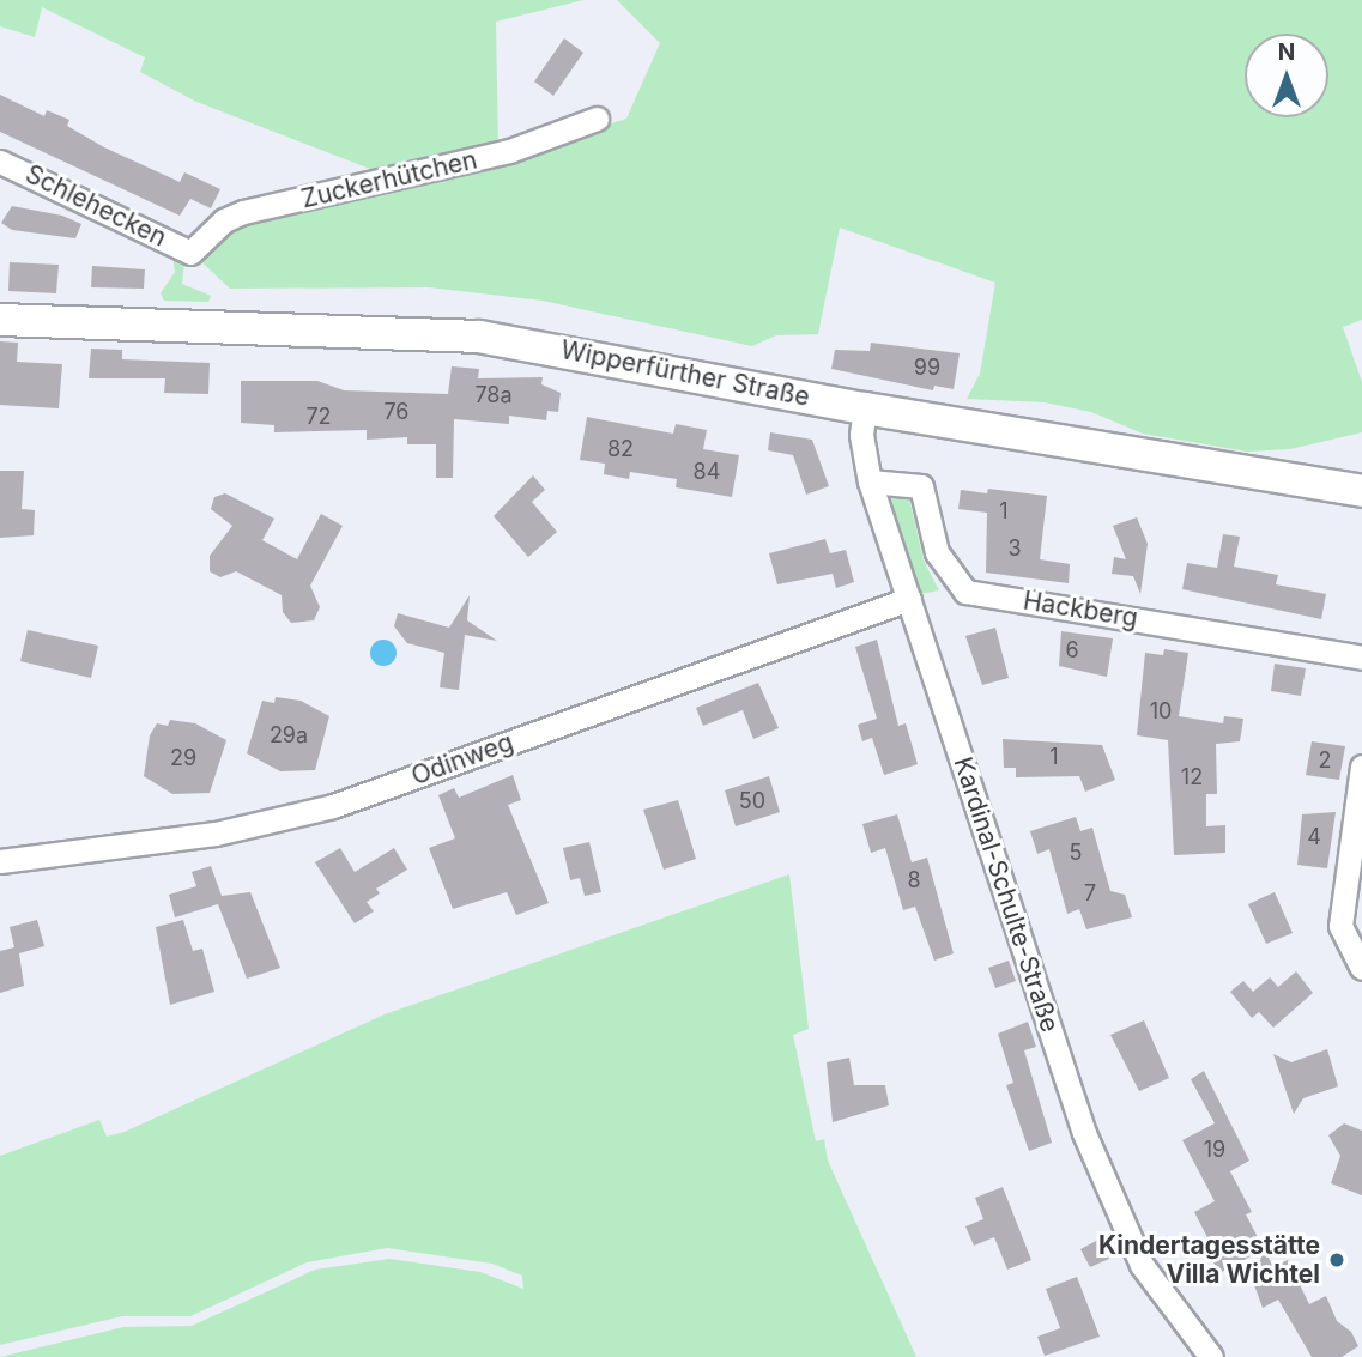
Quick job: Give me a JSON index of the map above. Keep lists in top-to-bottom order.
{
  "streets": {
    "main road": ["Wipperfürther Straße"],
    "street": [
      "Zuckerhütchen",
      "Schlehecken",
      "Hackberg",
      "Odinweg",
      "Kardinal-Schulte-Straße"
    ]
  },
  "crossings": [
    ["Zuckerhütchen", "Schlehecken"],
    ["Wipperfürther Straße", "Kardinal-Schulte-Straße"],
    ["Hackberg", "Kardinal-Schulte-Straße"],
    ["Odinweg", "Kardinal-Schulte-Straße"]
  ],
  "places": ["Kindertagesstätte Villa Wichtel"],
  "house_numbers": [
    "99",
    "78a",
    "76",
    "72",
    "82",
    "84",
    "1",
    "3",
    "6",
    "10",
    "29a",
    "1",
    "29",
    "2",
    "12",
    "50",
    "4",
    "5",
    "8",
    "7",
    "19"
  ],
  "north": "top"
}
